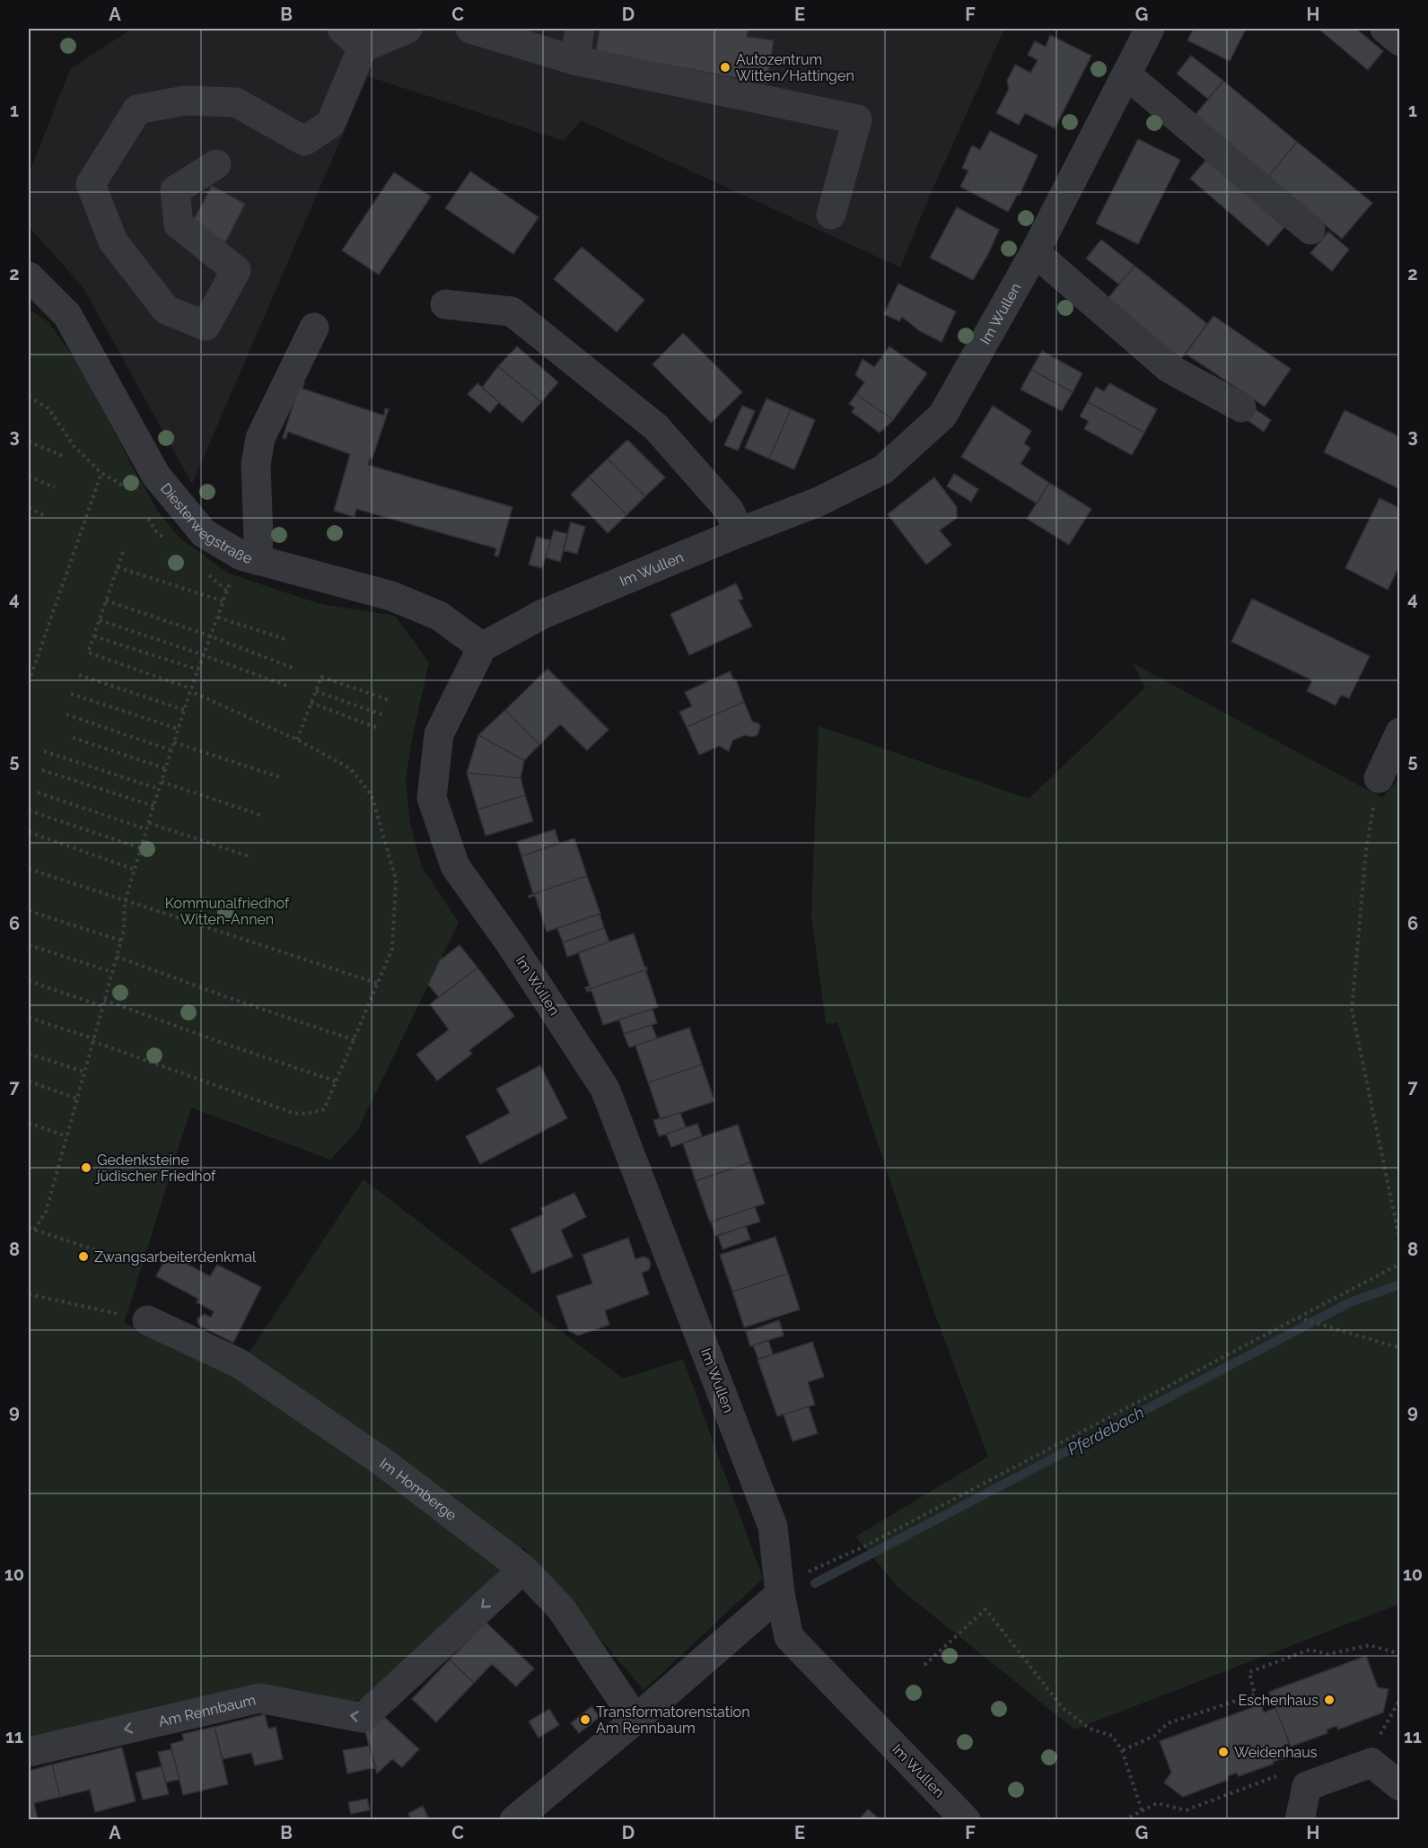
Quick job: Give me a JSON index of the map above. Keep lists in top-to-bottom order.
{
  "streets": {
    "street": [
      "Im Wullen",
      "Diesterwegstraße",
      "Im Homberge",
      "Am Rennbaum"
    ]
  },
  "crossings": [
    ["Im Wullen", "Diesterwegstraße"],
    ["Im Homberge", "Am Rennbaum"]
  ],
  "water": ["Pferdebach"],
  "parks": ["Kommunalfriedhof Witten-Annen"],
  "places": [
    "Autozentrum Witten/Hattingen",
    "Gedenksteine jüdischer Friedhof",
    "Zwangsarbeiterdenkmal",
    "Eschenhaus",
    "Transformatorenstation Am Rennbaum",
    "Weidenhaus"
  ],
  "grid": {
    "columns": [
      "A",
      "B",
      "C",
      "D",
      "E",
      "F",
      "G",
      "H"
    ],
    "rows": [
      "1",
      "2",
      "3",
      "4",
      "5",
      "6",
      "7",
      "8",
      "9",
      "10",
      "11"
    ]
  }
}
